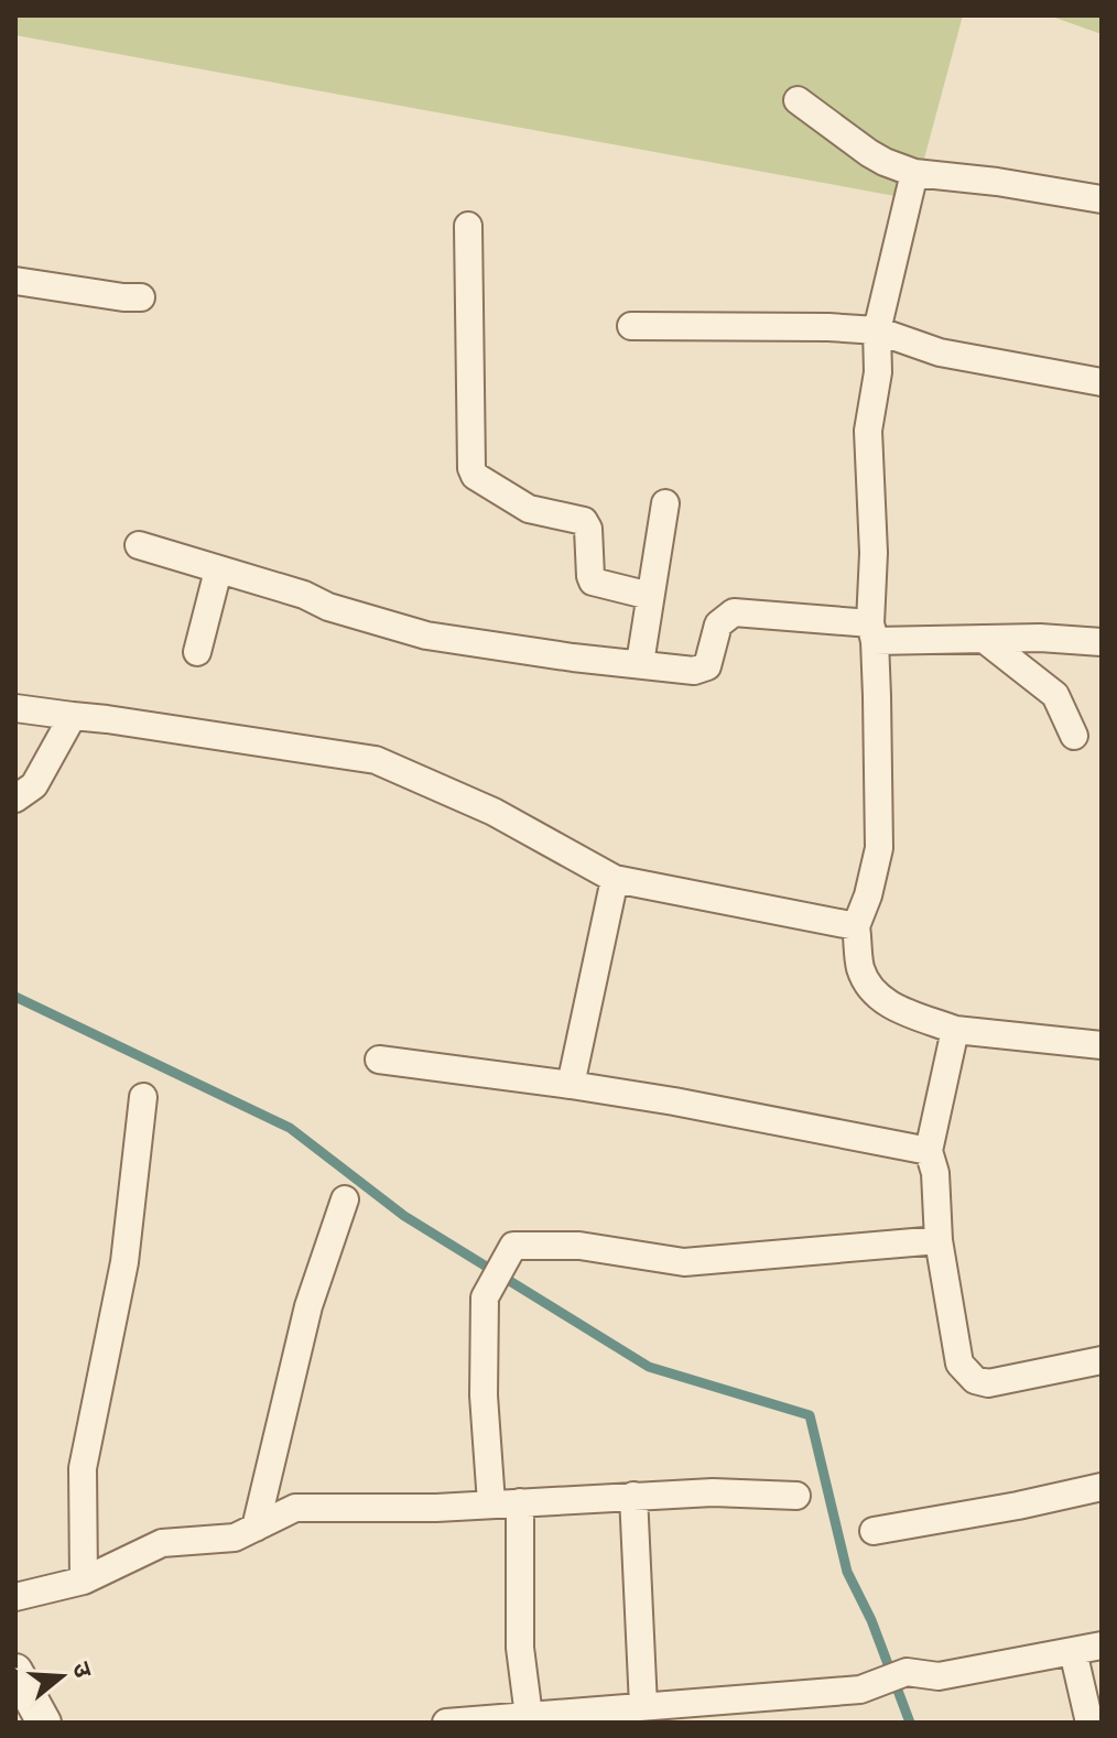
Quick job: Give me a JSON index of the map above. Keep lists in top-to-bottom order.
{
  "north": "right"
}
